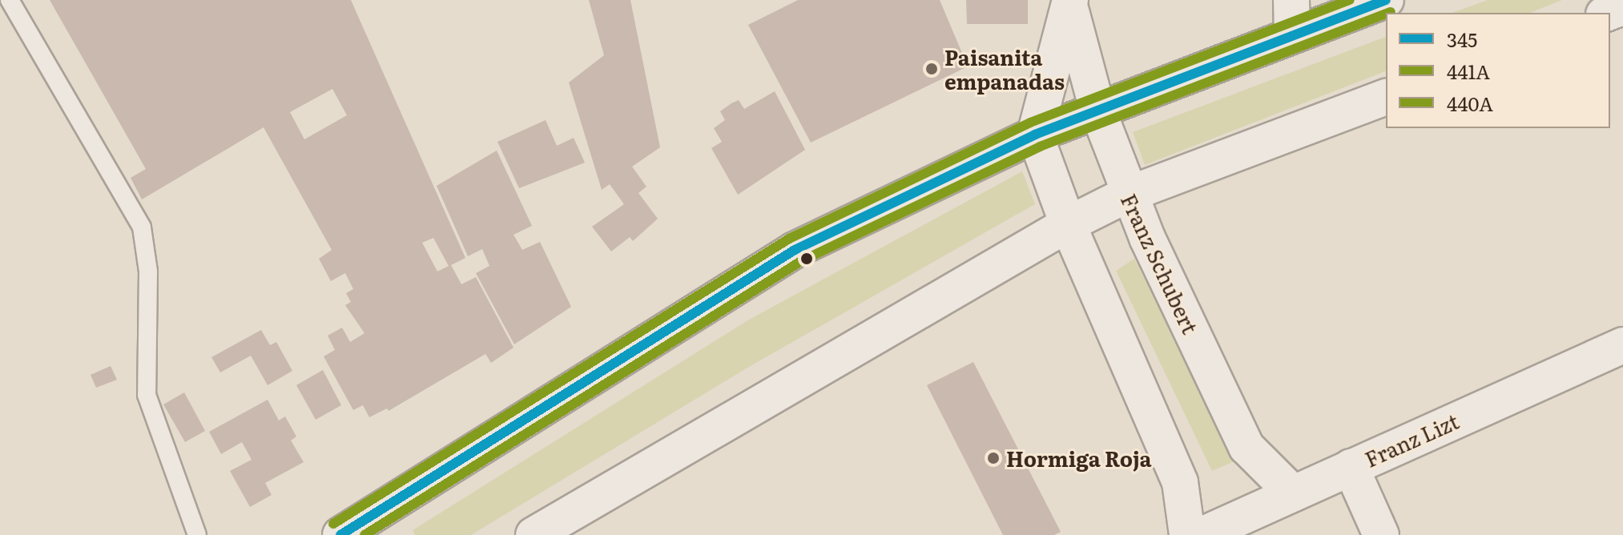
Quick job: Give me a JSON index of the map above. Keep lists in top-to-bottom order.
{
  "streets": {
    "street": ["Franz Schubert", "Franz Lizt"]
  },
  "crossings": [
    ["Franz Schubert", "Franz Lizt"]
  ],
  "places": ["Paisanita empanadas", "Hormiga Roja"],
  "lines": ["transit line 345", "transit line 440A", "transit line 441A"],
  "legend": ["345", "441A", "440A"]
}
